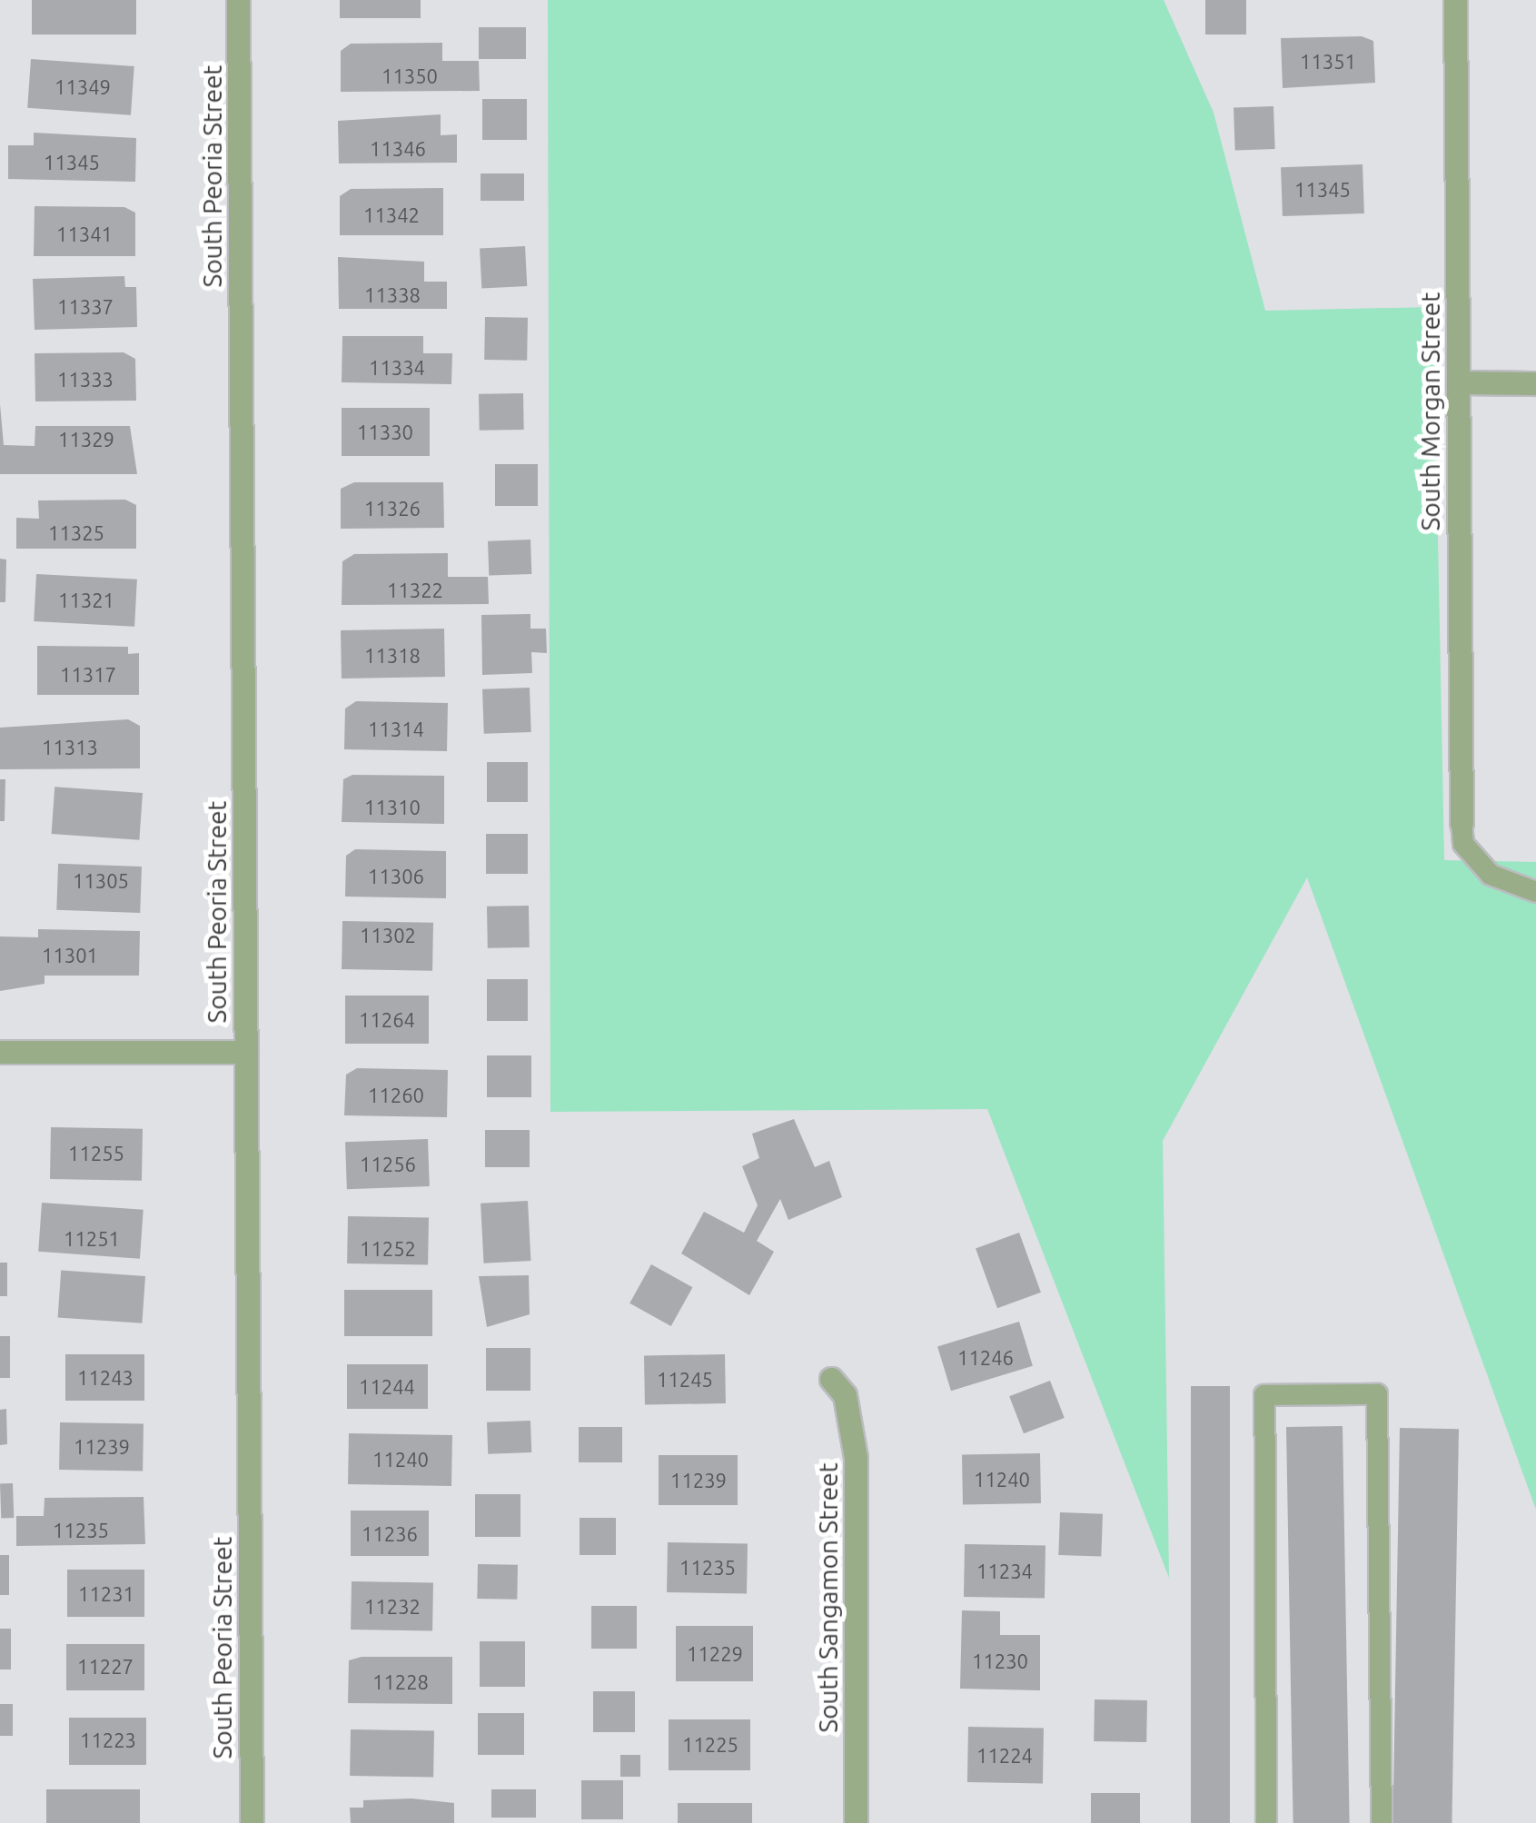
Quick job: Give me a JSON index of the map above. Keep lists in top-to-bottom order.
{
  "streets": {
    "street": ["South Peoria Street", "South Morgan Street", "South Sangamon Street"]
  },
  "house_numbers": [
    "11351",
    "11350",
    "11349",
    "11346",
    "11345",
    "11345",
    "11342",
    "11341",
    "11338",
    "11337",
    "11334",
    "11333",
    "11330",
    "11329",
    "11326",
    "11325",
    "11322",
    "11321",
    "11318",
    "11317",
    "11314",
    "11313",
    "11310",
    "11306",
    "11305",
    "11302",
    "11301",
    "11264",
    "11260",
    "11255",
    "11256",
    "11251",
    "11252",
    "11246",
    "11243",
    "11245",
    "11244",
    "11239",
    "11240",
    "11240",
    "11239",
    "11235",
    "11236",
    "11235",
    "11234",
    "11231",
    "11232",
    "11229",
    "11230",
    "11227",
    "11228",
    "11223",
    "11225",
    "11224"
  ]
}
